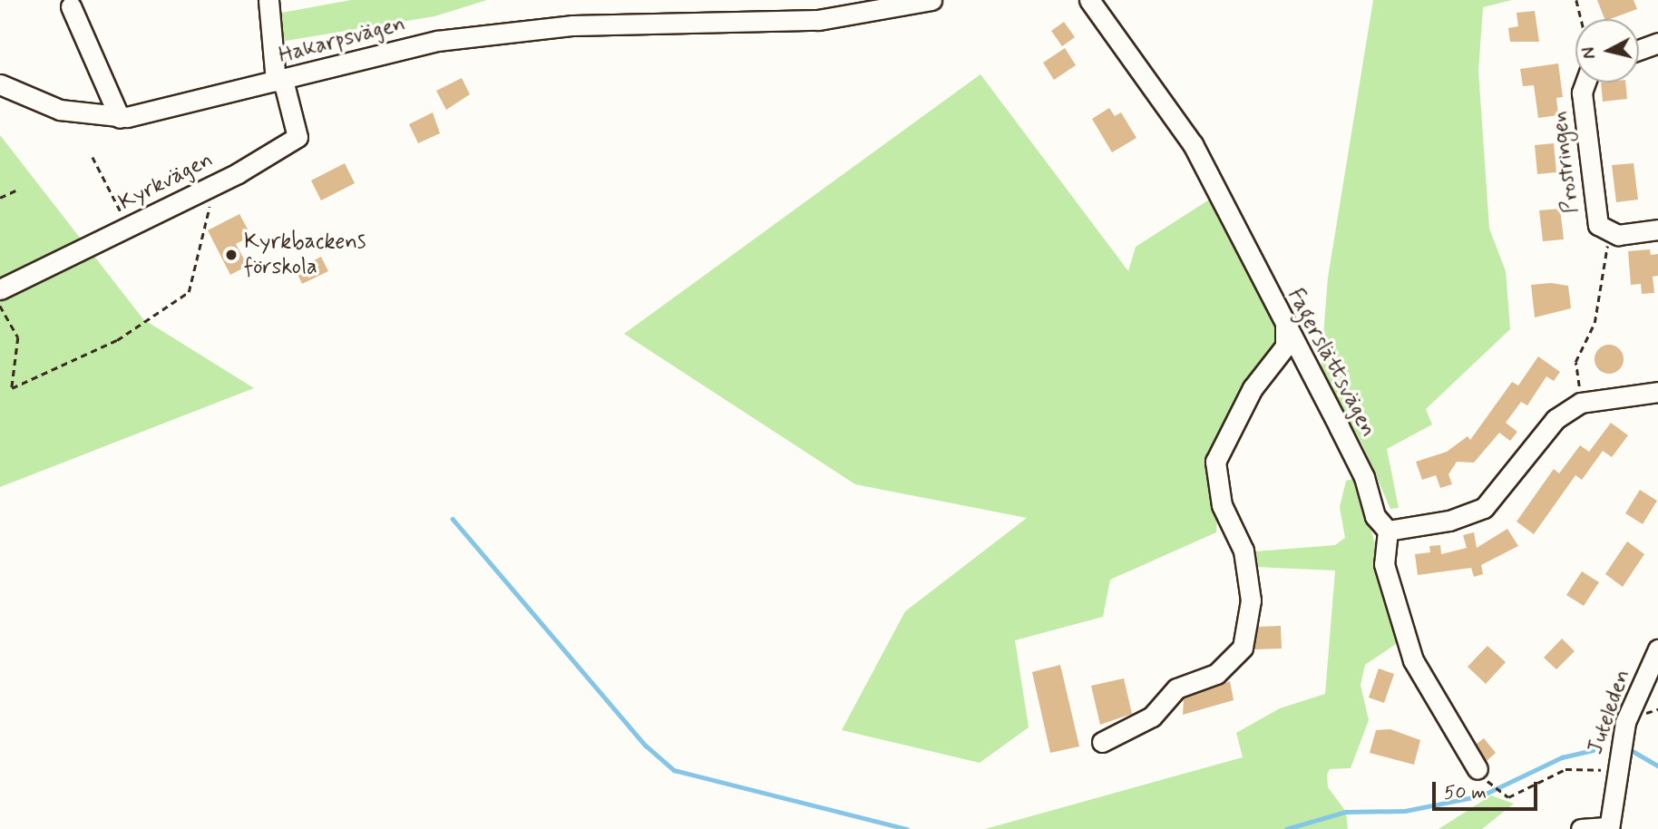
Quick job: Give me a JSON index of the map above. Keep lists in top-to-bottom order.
{
  "streets": {
    "street": [
      "Hakarpsvägen",
      "Prostringen",
      "Kyrkvägen",
      "Fagerslättsvägen",
      "Juteleden"
    ]
  },
  "crossings": [
    ["Hakarpsvägen", "Kyrkvägen"]
  ],
  "places": ["Kyrkbackens förskola"],
  "scale_bar": "50 m",
  "north": "left"
}
